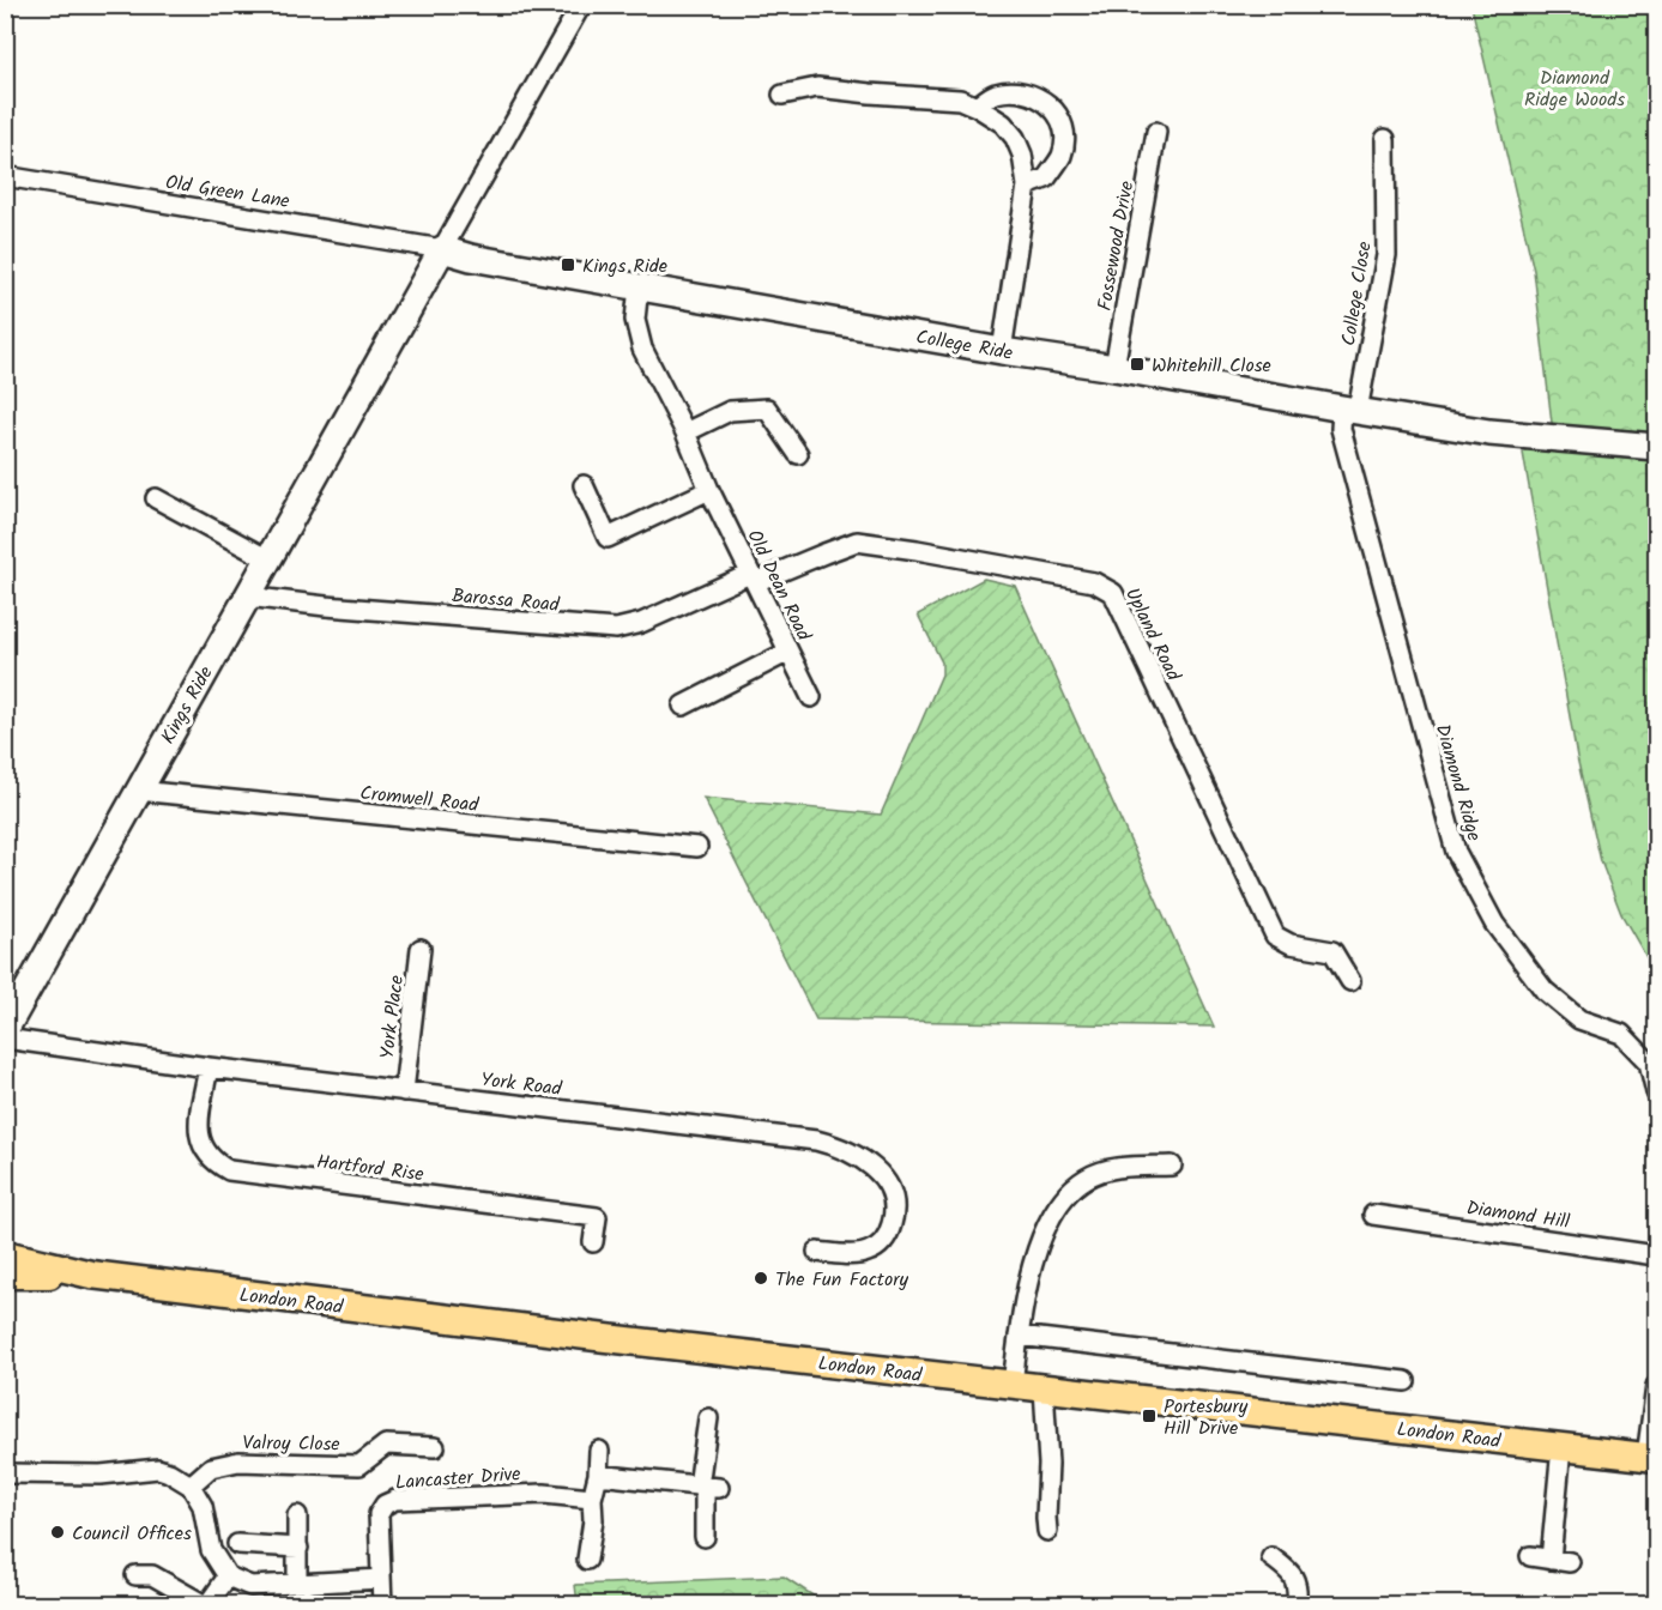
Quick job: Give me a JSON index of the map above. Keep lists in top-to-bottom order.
{
  "streets": {
    "main road": ["London Road"],
    "street": [
      "Old Green Lane",
      "Fossewood Drive",
      "College Close",
      "College Ride",
      "Old Dean Road",
      "Barossa Road",
      "Upland Road",
      "Kings Ride",
      "Diamond Ridge",
      "Cromwell Road",
      "York Place",
      "York Road",
      "Hartford Rise",
      "Diamond Hill",
      "Valroy Close",
      "Lancaster Drive"
    ]
  },
  "crossings": [
    ["Old Green Lane", "College Ride"],
    ["Old Green Lane", "Kings Ride"],
    ["Fossewood Drive", "College Ride"],
    ["College Close", "College Ride"],
    ["College Close", "Diamond Ridge"],
    ["College Ride", "Old Dean Road"],
    ["College Ride", "Kings Ride"],
    ["College Ride", "Diamond Ridge"],
    ["Old Dean Road", "Barossa Road"],
    ["Old Dean Road", "Upland Road"],
    ["Barossa Road", "Upland Road"],
    ["Barossa Road", "Kings Ride"],
    ["Kings Ride", "Cromwell Road"],
    ["York Place", "York Road"],
    ["York Road", "Hartford Rise"]
  ],
  "parks": ["Diamond Ridge Woods"],
  "places": {
    "transit": ["Kings Ride", "Whitehill Close", "Portesbury Hill Drive"],
    "other": ["The Fun Factory", "Council Offices"]
  }
}
